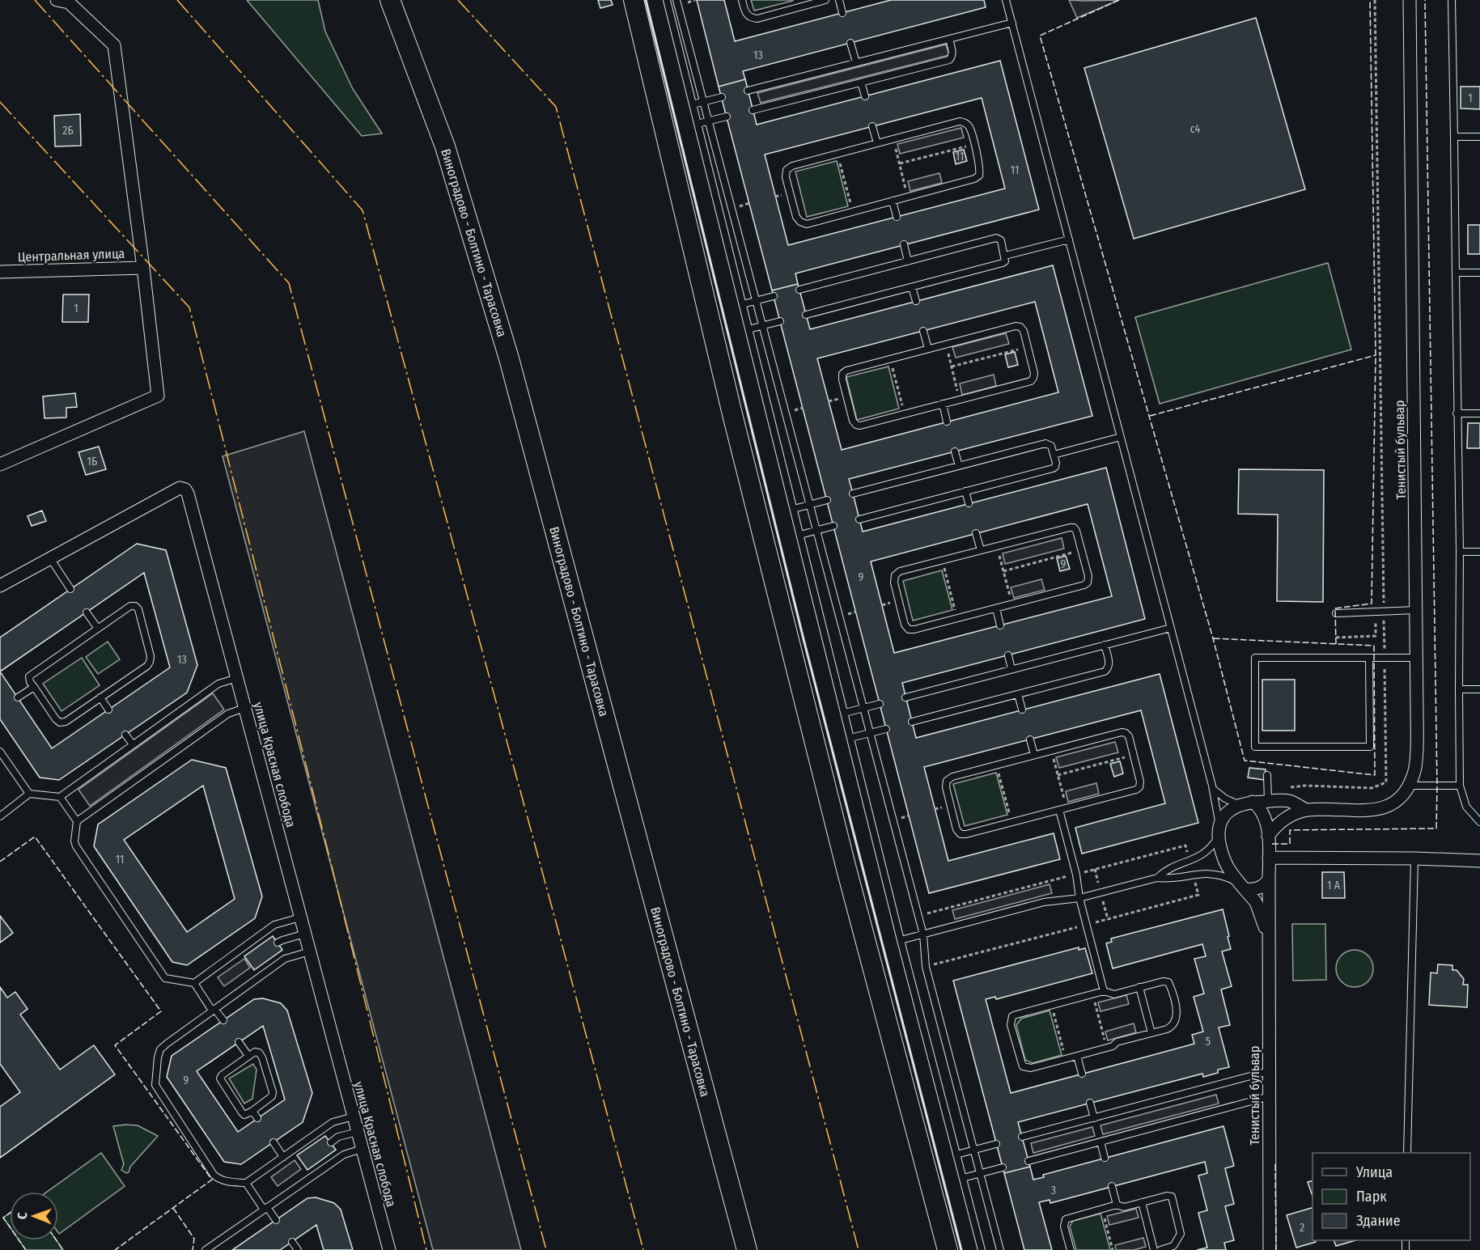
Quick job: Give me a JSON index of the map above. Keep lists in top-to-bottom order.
{
  "streets": {
    "main road": ["Виноградово - Болтино - Тарасовка"],
    "street": ["Центральная улица", "Тенистый бульвар", "улица Красная слобода"]
  },
  "house_numbers": [
    "13",
    "1",
    "с4",
    "2Б",
    "11",
    "11",
    "1",
    "1Б",
    "9",
    "9",
    "13",
    "11",
    "1 А",
    "5",
    "9",
    "3",
    "2"
  ],
  "legend": ["Улица", "Парк", "Здание"],
  "north": "left"
}
